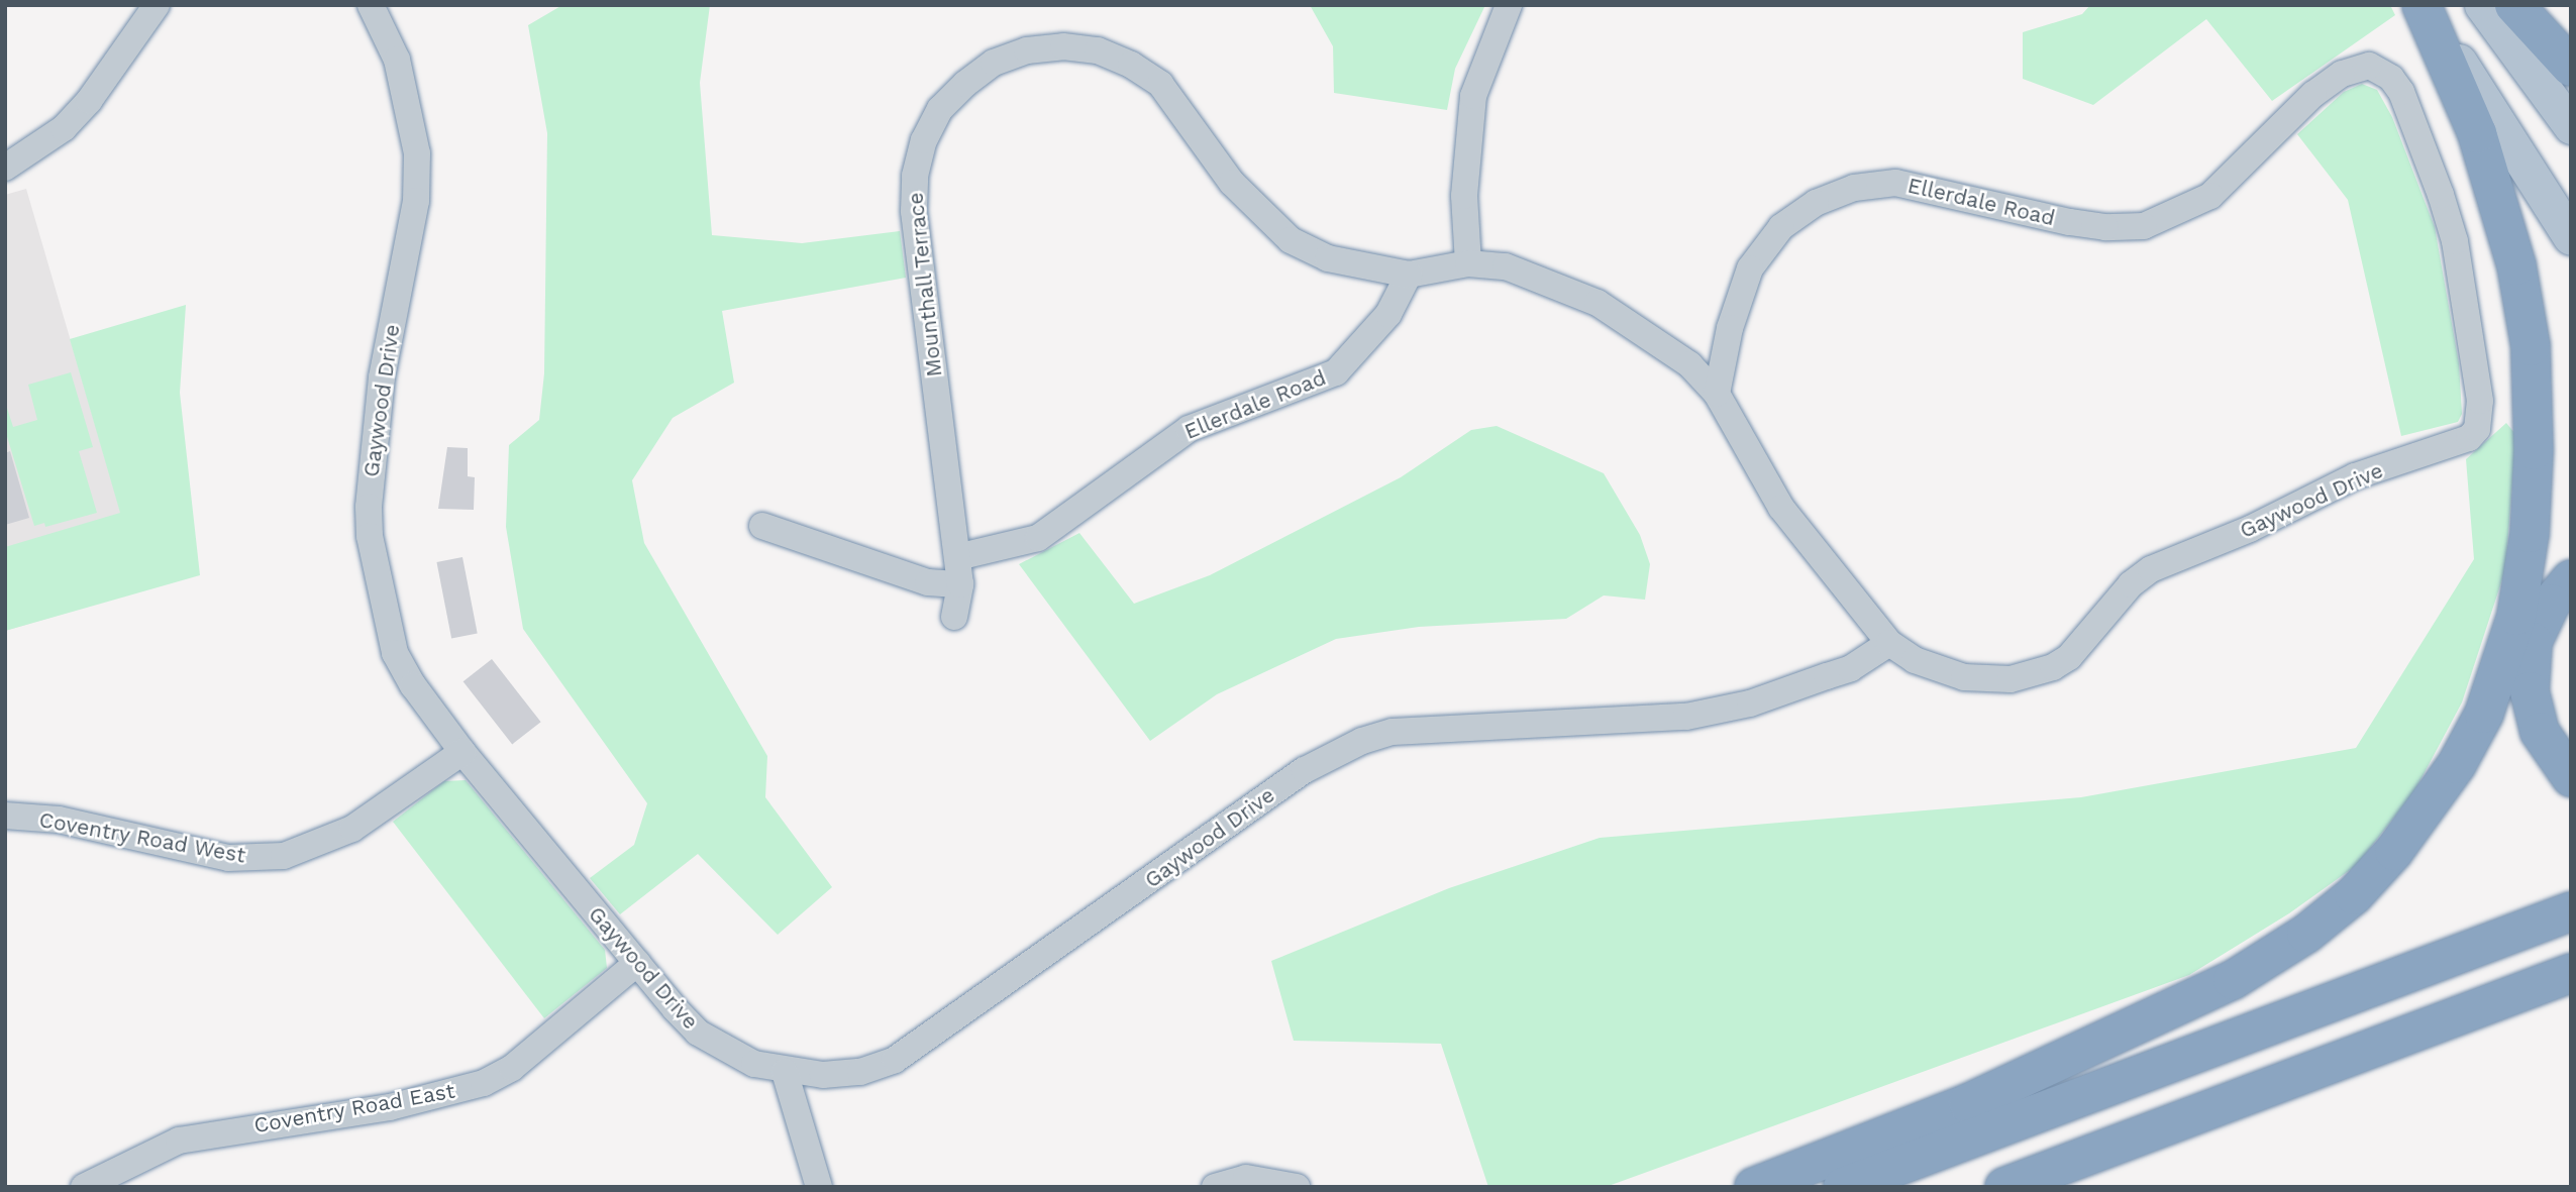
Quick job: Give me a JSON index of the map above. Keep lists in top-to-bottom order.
{
  "streets": {
    "street": [
      "Ellerdale Road",
      "Mounthall Terrace",
      "Gaywood Drive",
      "Coventry Road West",
      "Coventry Road East"
    ]
  },
  "crossings": [
    ["Ellerdale Road", "Mounthall Terrace"],
    ["Ellerdale Road", "Gaywood Drive"],
    ["Gaywood Drive", "Coventry Road West"],
    ["Gaywood Drive", "Coventry Road East"]
  ]
}
